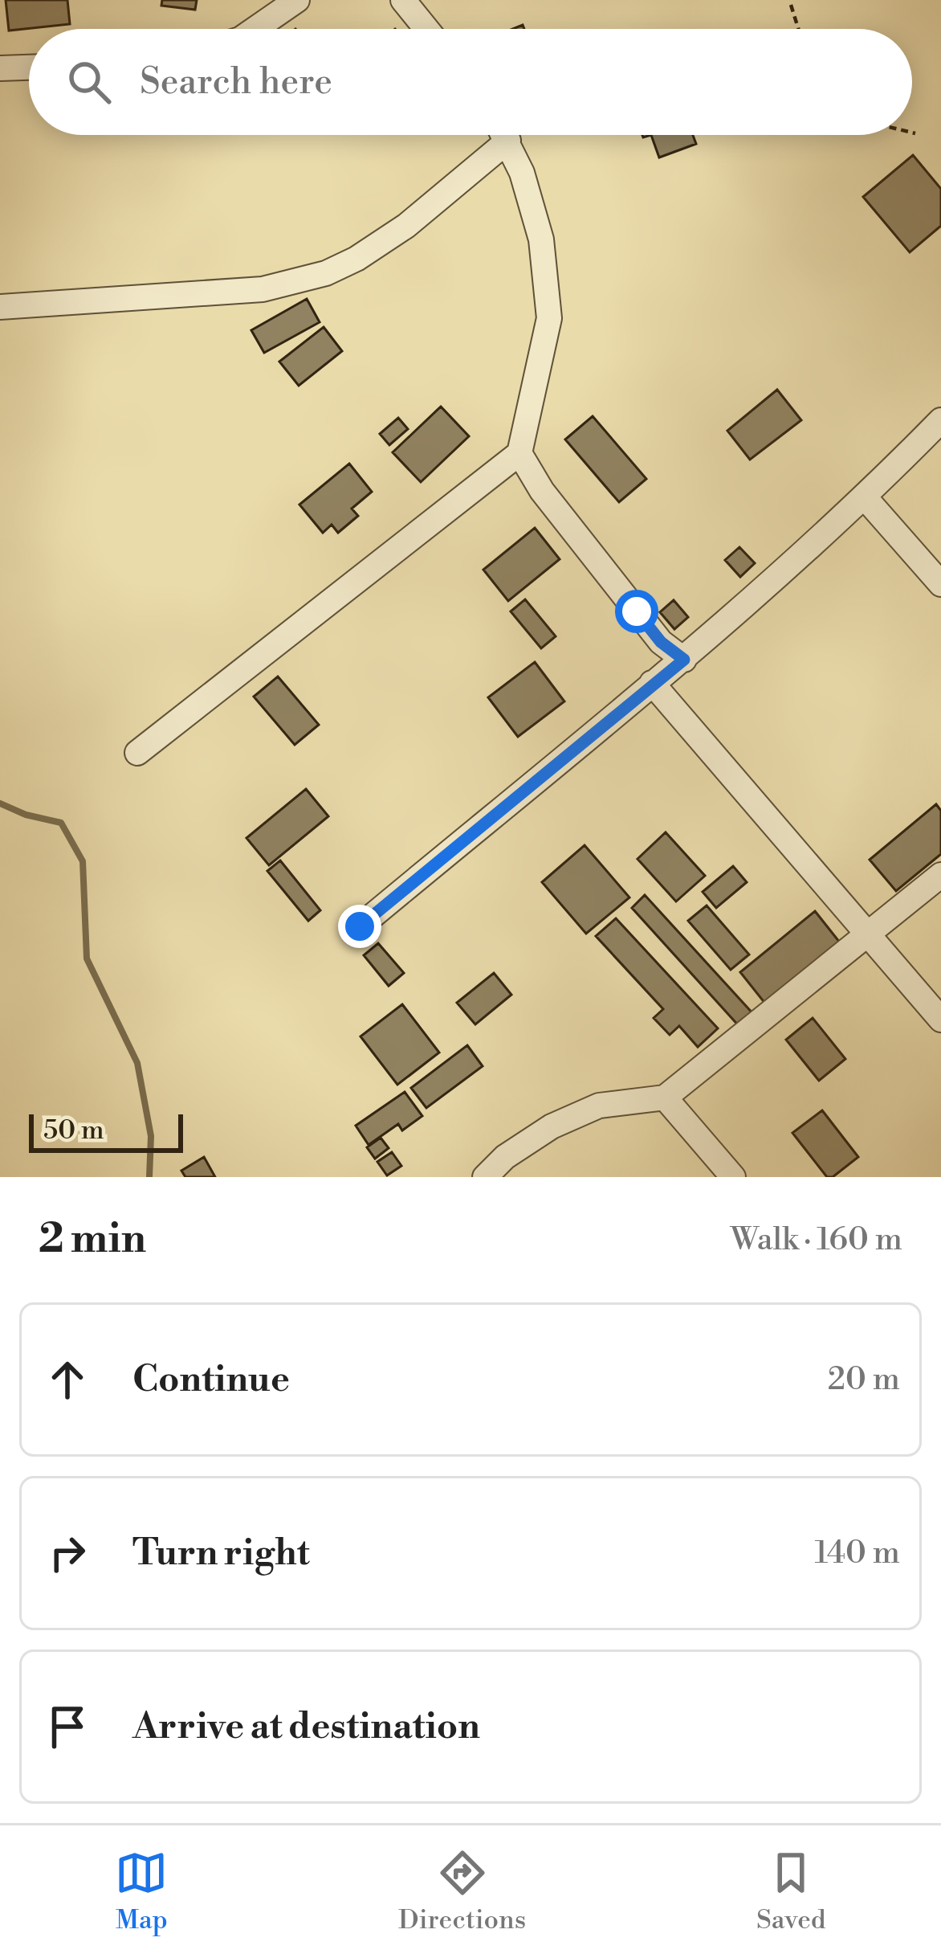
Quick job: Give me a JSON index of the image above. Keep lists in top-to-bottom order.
{
  "scale_bar": "50 m",
  "page": {
    "search": "Search here",
    "scale": "50 m",
    "heading": ["2 min", "Walk · 160 m"],
    "list": [
      ["Continue", "20 m"],
      ["Turn right", "140 m"],
      "Arrive at destination"
    ],
    "nav": ["Map", "Directions", "Saved"]
  }
}
